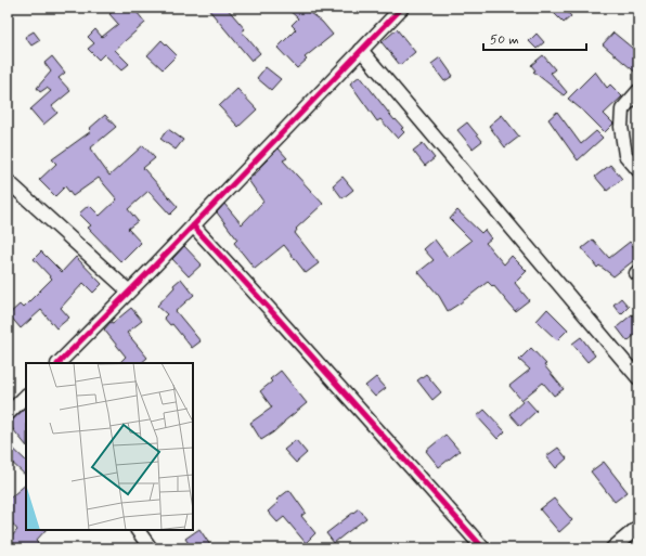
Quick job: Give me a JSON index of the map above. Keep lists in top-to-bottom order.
{
  "scale_bar": "50 m"
}
